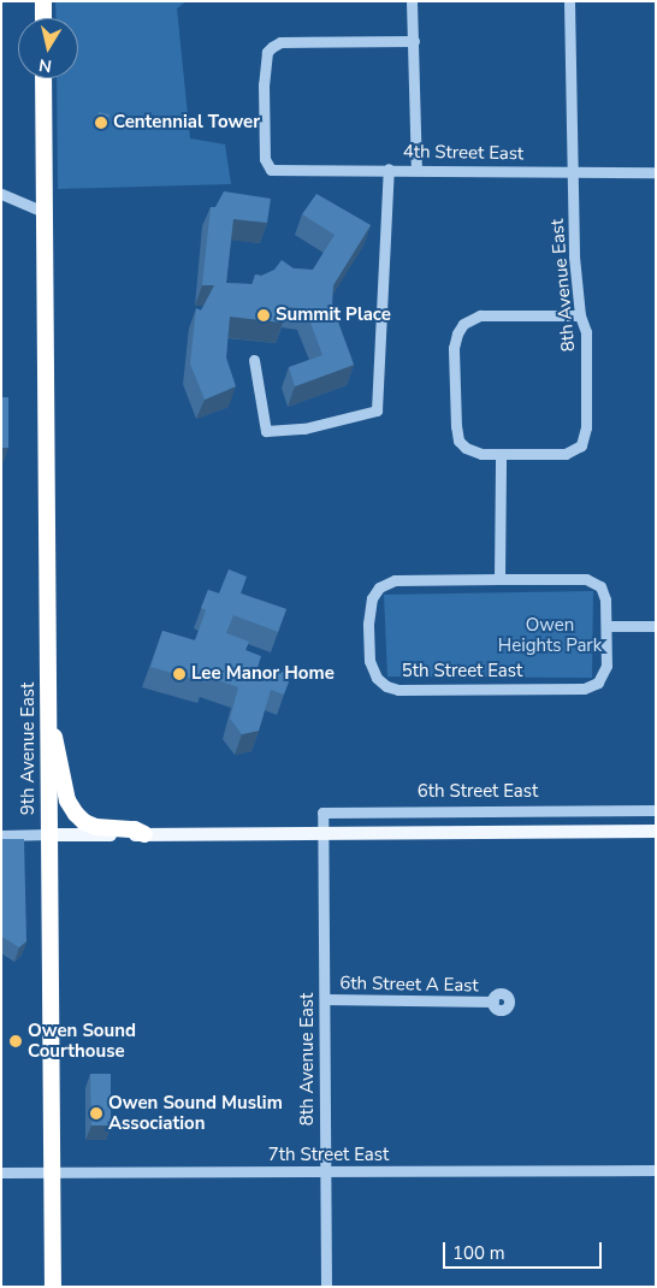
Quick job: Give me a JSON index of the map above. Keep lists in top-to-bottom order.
{
  "streets": {
    "highway": ["9th Avenue East"],
    "street": [
      "4th Street East",
      "8th Avenue East",
      "5th Street East",
      "6th Street East",
      "6th Street A East",
      "7th Street East"
    ]
  },
  "crossings": [
    ["4th Street East", "8th Avenue East"],
    ["8th Avenue East", "6th Street East"],
    ["8th Avenue East", "6th Street A East"],
    ["8th Avenue East", "7th Street East"],
    ["9th Avenue East", "7th Street East"]
  ],
  "parks": ["Owen Heights Park"],
  "places": [
    "Centennial Tower",
    "Summit Place",
    "Lee Manor Home",
    "Owen Sound Courthouse",
    "Owen Sound Muslim Association"
  ],
  "scale_bar": "100 m",
  "north": "bottom"
}
